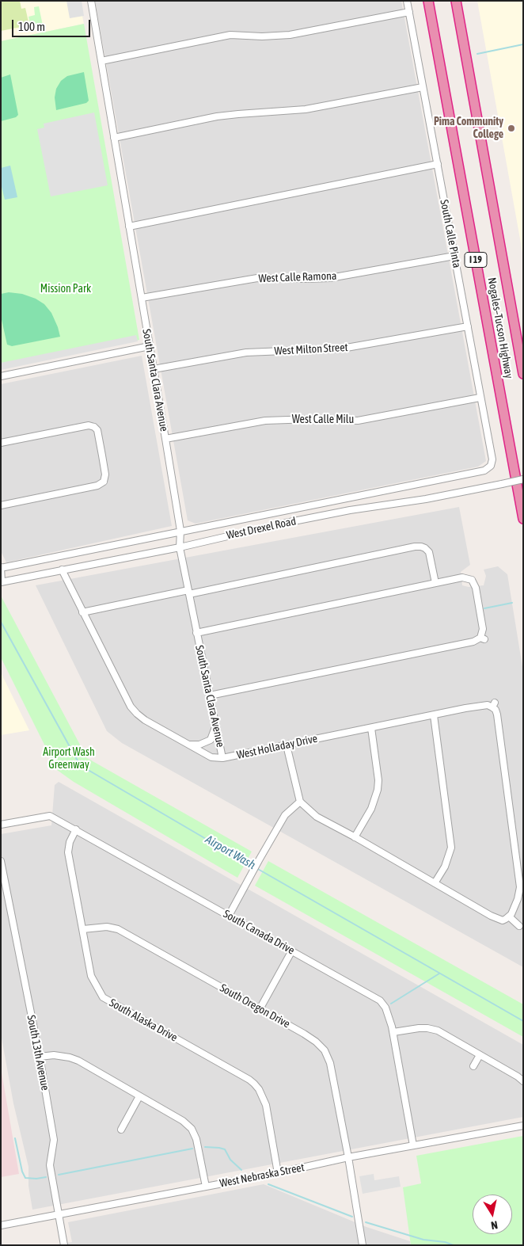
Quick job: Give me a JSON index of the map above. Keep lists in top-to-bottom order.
{
  "streets": {
    "highway": ["I 19", "Nogales–Tucson Highway"],
    "street": [
      "South Calle Pinta",
      "West Calle Ramona",
      "West Milton Street",
      "South Santa Clara Avenue",
      "West Calle Milu",
      "West Drexel Road",
      "West Holladay Drive",
      "South Canada Drive",
      "South Oregon Drive",
      "South Alaska Drive",
      "South 13th Avenue",
      "West Nebraska Street"
    ]
  },
  "crossings": [
    ["South Calle Pinta", "West Calle Ramona"],
    ["South Calle Pinta", "West Milton Street"],
    ["South Calle Pinta", "West Calle Milu"],
    ["South Calle Pinta", "West Drexel Road"],
    ["West Calle Ramona", "South Santa Clara Avenue"],
    ["West Milton Street", "South Santa Clara Avenue"],
    ["South Santa Clara Avenue", "West Calle Milu"],
    ["South Santa Clara Avenue", "West Drexel Road"],
    ["South Santa Clara Avenue", "West Holladay Drive"],
    ["West Drexel Road", "West Holladay Drive"],
    ["South Canada Drive", "South Alaska Drive"],
    ["South Canada Drive", "West Nebraska Street"],
    ["South Oregon Drive", "South Alaska Drive"],
    ["South Oregon Drive", "West Nebraska Street"],
    ["South Alaska Drive", "West Nebraska Street"],
    ["South 13th Avenue", "West Nebraska Street"]
  ],
  "water": ["Airport Wash"],
  "parks": ["Mission Park", "Airport Wash Greenway"],
  "places": ["Pima Community College"],
  "scale_bar": "100 m",
  "north": "bottom"
}
